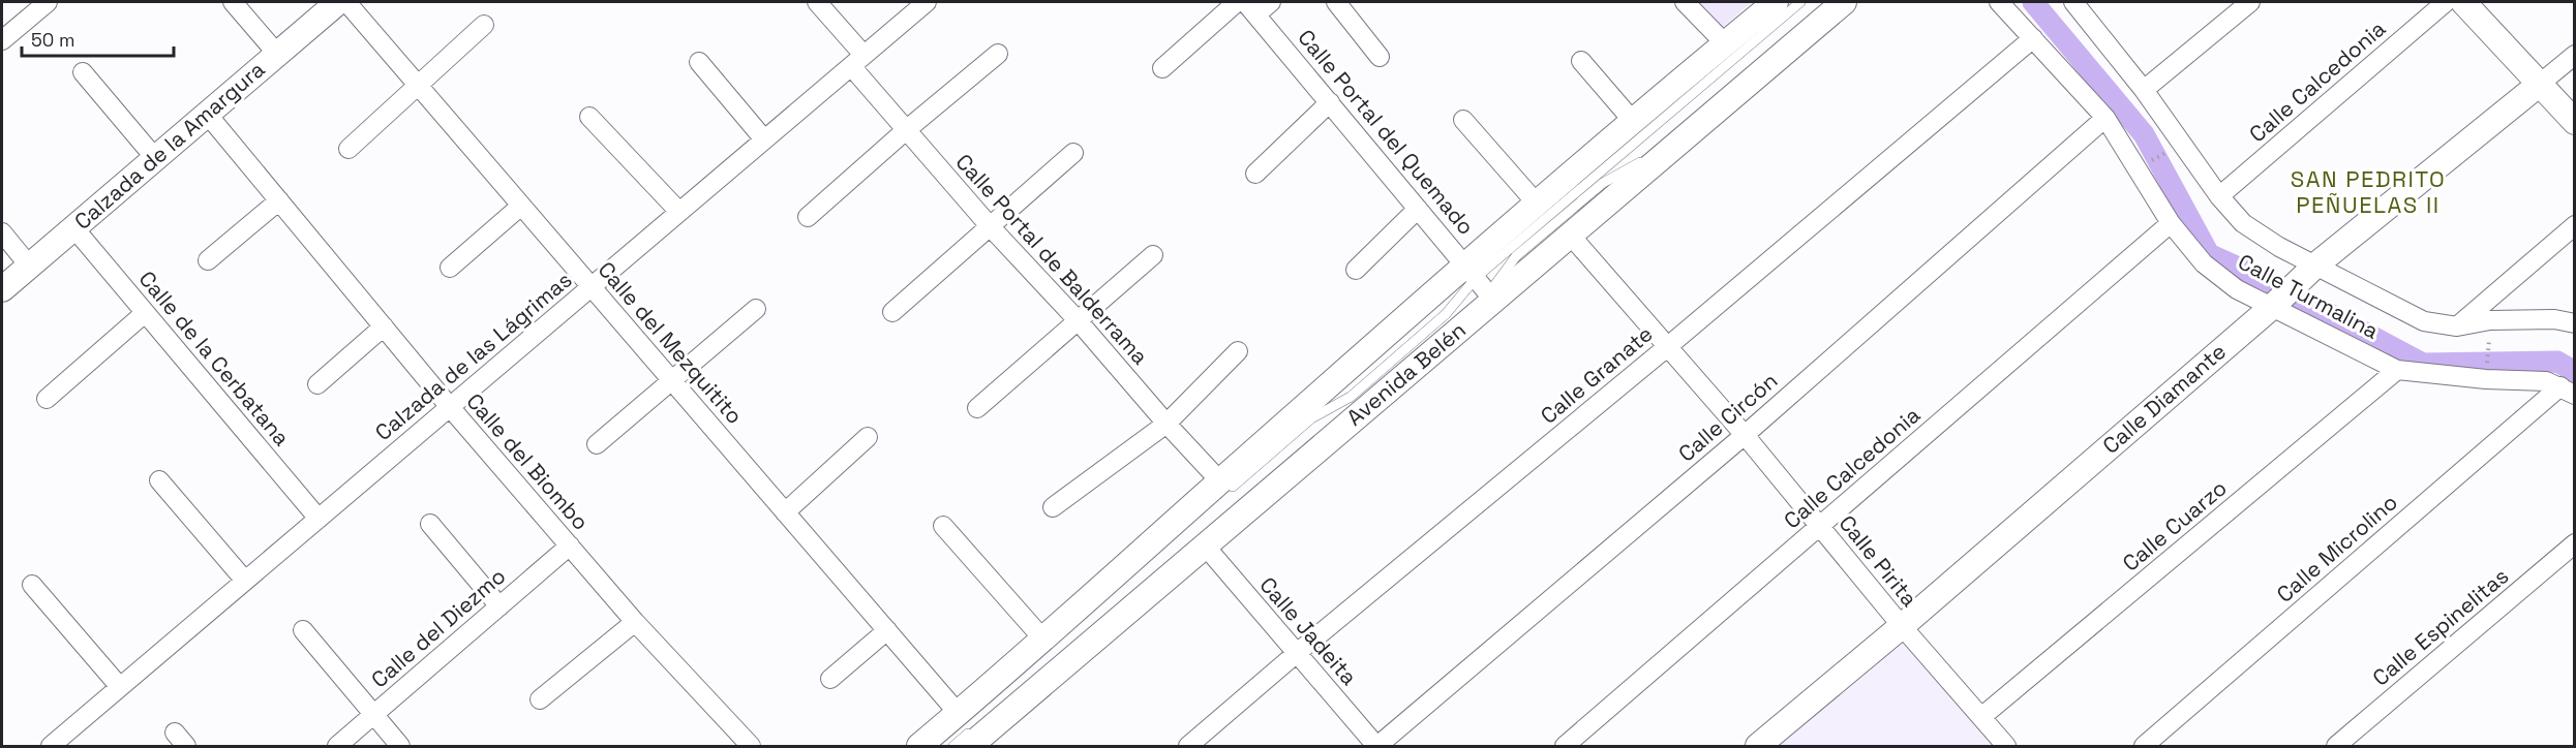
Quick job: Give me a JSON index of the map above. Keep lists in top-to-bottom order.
{
  "streets": {
    "main road": ["Calzada de la Amargura", "Avenida Belén", "Calle Diamante"],
    "street": [
      "Calle Calcedonia",
      "Calle Portal del Quemado",
      "Calle Portal de Balderrama",
      "Calle Turmalina",
      "Calle del Mezquitito",
      "Calzada de las Lágrimas",
      "Calle de la Cerbatana",
      "Calle Granate",
      "Calle Circón",
      "Calle del Biombo",
      "Calle Cuarzo",
      "Calle Microlino",
      "Calle Pirita",
      "Calle Espinelitas",
      "Calle del Diezmo",
      "Calle Jadeita"
    ]
  },
  "crossings": [
    ["Calle Calcedonia", "Calle Turmalina"],
    ["Calle Calcedonia", "Calle Pirita"],
    ["Calle Portal del Quemado", "Avenida Belén"],
    ["Calzada de la Amargura", "Calle de la Cerbatana"],
    ["Calzada de la Amargura", "Calle del Biombo"],
    ["Calle Portal de Balderrama", "Calzada de las Lágrimas"],
    ["Calle Portal de Balderrama", "Avenida Belén"],
    ["Calle Turmalina", "Calle Granate"],
    ["Calle Turmalina", "Calle Diamante"],
    ["Calle Turmalina", "Calle Circón"],
    ["Calle Turmalina", "Calle Cuarzo"],
    ["Calle Turmalina", "Calle Microlino"],
    ["Calle del Mezquitito", "Calzada de las Lágrimas"],
    ["Calle del Mezquitito", "Avenida Belén"],
    ["Calzada de las Lágrimas", "Calle de la Cerbatana"],
    ["Calzada de las Lágrimas", "Calle del Biombo"],
    ["Avenida Belén", "Calle Pirita"],
    ["Avenida Belén", "Calle Jadeita"],
    ["Calle Granate", "Calle Pirita"],
    ["Calle Granate", "Calle Jadeita"],
    ["Calle Diamante", "Calle Pirita"],
    ["Calle Circón", "Calle Pirita"],
    ["Calle Circón", "Calle Jadeita"],
    ["Calle del Biombo", "Calle del Diezmo"],
    ["Calle Cuarzo", "Calle Pirita"]
  ],
  "districts": ["SAN PEDRITO PEÑUELAS II"],
  "scale_bar": "50 m"
}
